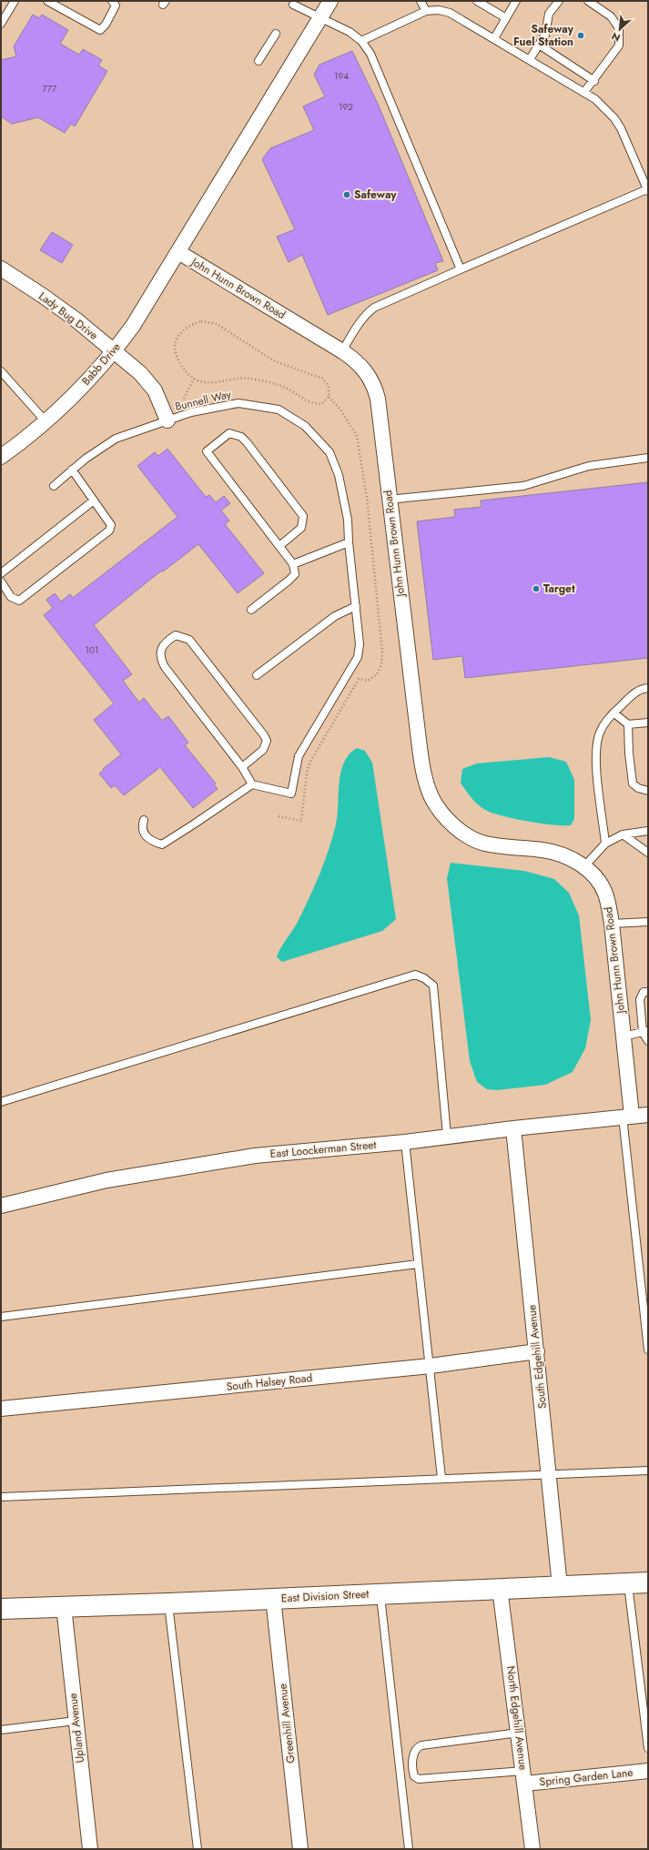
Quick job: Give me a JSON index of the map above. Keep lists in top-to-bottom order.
{
  "streets": {
    "main road": ["East Division Street"],
    "street": [
      "John Hunn Brown Road",
      "Lady Bug Drive",
      "Babb Drive",
      "East Loockerman Street",
      "South Edgehill Avenue",
      "South Halsey Road",
      "North Edgehill Avenue",
      "Greenhill Avenue",
      "Upland Avenue",
      "Spring Garden Lane"
    ],
    "lane": ["Bunnell Way"]
  },
  "crossings": [
    ["John Hunn Brown Road", "Babb Drive"],
    ["John Hunn Brown Road", "East Loockerman Street"],
    ["Lady Bug Drive", "Babb Drive"],
    ["Lady Bug Drive", "Bunnell Way"],
    ["East Loockerman Street", "South Edgehill Avenue"],
    ["South Edgehill Avenue", "South Halsey Road"],
    ["South Edgehill Avenue", "East Division Street"],
    ["East Division Street", "North Edgehill Avenue"],
    ["East Division Street", "Greenhill Avenue"],
    ["East Division Street", "Upland Avenue"],
    ["North Edgehill Avenue", "Spring Garden Lane"]
  ],
  "places": ["Safeway Fuel Station", "Safeway", "Target"],
  "house_numbers": [
    "194",
    "777",
    "192",
    "101"
  ],
  "north": "bottom left"
}
